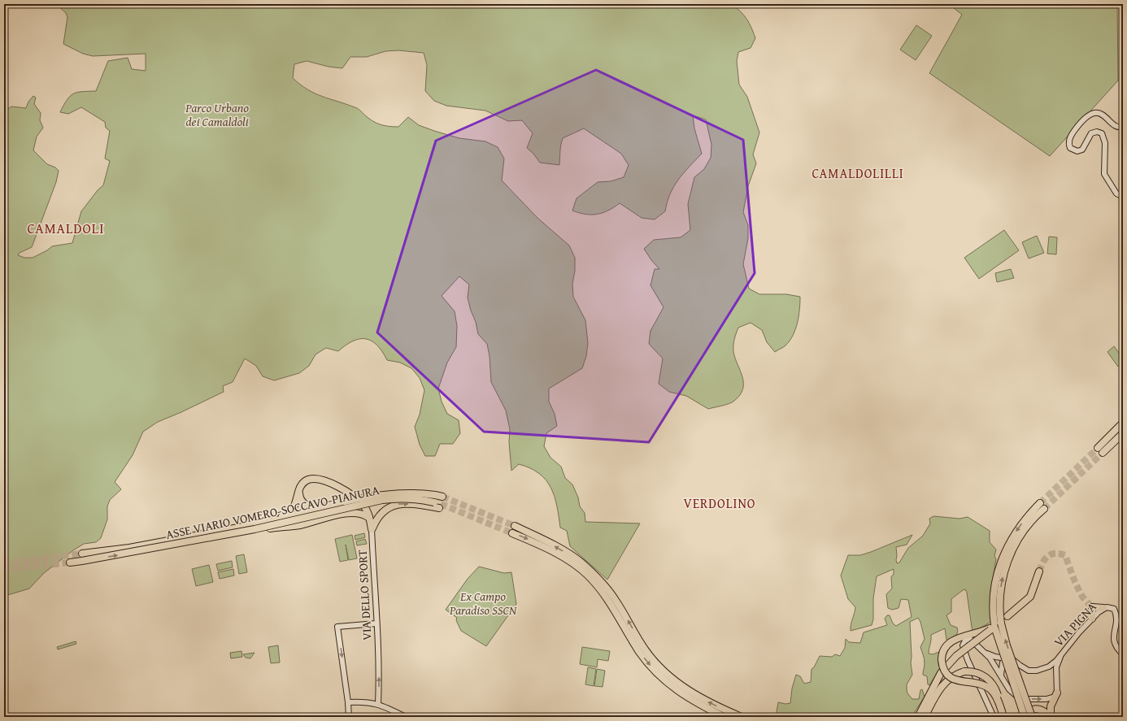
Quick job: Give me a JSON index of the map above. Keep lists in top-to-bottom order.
{
  "streets": {
    "highway": ["ASSE VIARIO VOMERO-SOCCAVO-PIANURA"],
    "main road": ["VIA DELLO SPORT", "VIA PIGNA"]
  },
  "crossings": [
    ["ASSE VIARIO VOMERO-SOCCAVO-PIANURA", "VIA DELLO SPORT"]
  ],
  "one_way": ["VIA DELLO SPORT"],
  "districts": ["CAMALDOLILLI", "CAMALDOLI", "VERDOLINO"],
  "parks": ["Parco Urbano dei Camaldoli", "Ex Campo Paradiso SSCN"]
}
